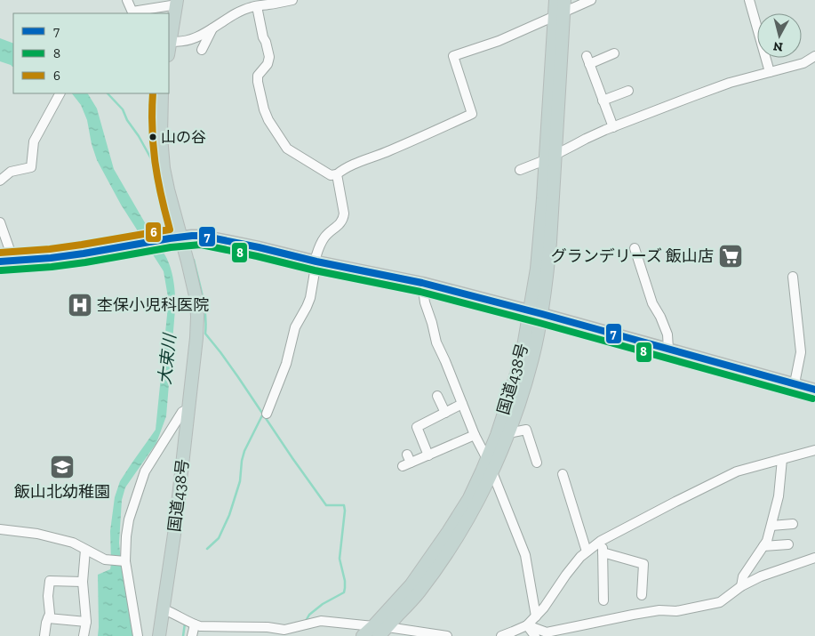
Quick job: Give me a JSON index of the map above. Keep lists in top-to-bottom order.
{
  "streets": {
    "highway": ["国道438号"]
  },
  "water": ["大束川"],
  "places": {
    "other": ["山の谷"],
    "supermarket": ["グランデリーズ 飯山店"],
    "hospital": ["杢保小児科医院"],
    "school or university": ["飯山北幼稚園"]
  },
  "lines": ["transit line 6", "transit line 7", "transit line 8"],
  "legend": ["7", "8", "6"],
  "north": "bottom"
}
